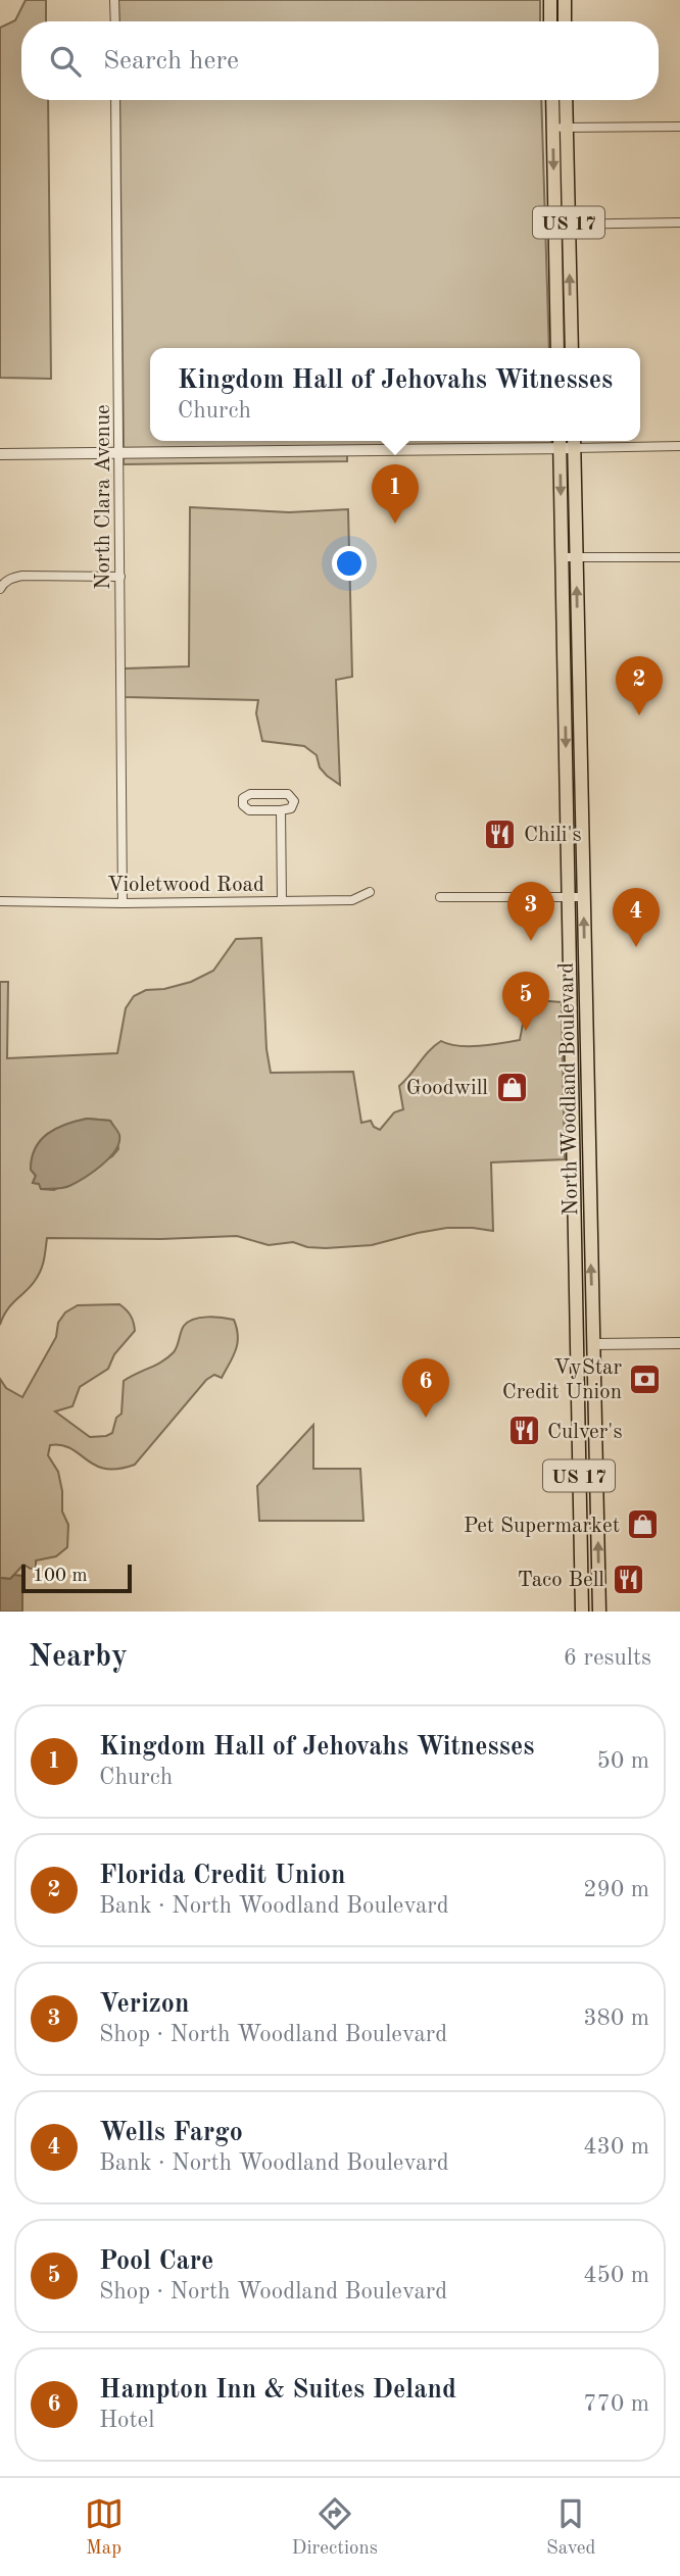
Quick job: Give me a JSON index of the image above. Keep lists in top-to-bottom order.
{
  "streets": {
    "main road": ["US 17", "North Woodland Boulevard"],
    "street": ["North Clara Avenue", "Violetwood Road"]
  },
  "crossings": [
    ["North Clara Avenue", "Violetwood Road"]
  ],
  "places": {
    "restaurant": ["Chili's", "Culver's", "Taco Bell"],
    "shop": ["Goodwill", "Pet Supermarket"],
    "bank": ["VyStar Credit Union"]
  },
  "scale_bar": "100 m",
  "page": {
    "search": "Search here",
    "popup": ["Kingdom Hall of Jehovahs Witnesses", "Church"],
    "pins": [
      "1",
      "2",
      "3",
      "4",
      "5",
      "6"
    ],
    "scale": "100 m",
    "heading": ["Nearby", "6 results"],
    "list": [
      {
        "mark": "1",
        "name": "Kingdom Hall of Jehovahs Witnesses",
        "note": "Church",
        "value": "50 m"
      },
      {
        "mark": "2",
        "name": "Florida Credit Union",
        "note": "Bank · North Woodland Boulevard",
        "value": "290 m"
      },
      {
        "mark": "3",
        "name": "Verizon",
        "note": "Shop · North Woodland Boulevard",
        "value": "380 m"
      },
      {
        "mark": "4",
        "name": "Wells Fargo",
        "note": "Bank · North Woodland Boulevard",
        "value": "430 m"
      },
      {
        "mark": "5",
        "name": "Pool Care",
        "note": "Shop · North Woodland Boulevard",
        "value": "450 m"
      },
      {
        "mark": "6",
        "name": "Hampton Inn & Suites Deland",
        "note": "Hotel",
        "value": "770 m"
      }
    ],
    "nav": ["Map", "Directions", "Saved"]
  }
}
